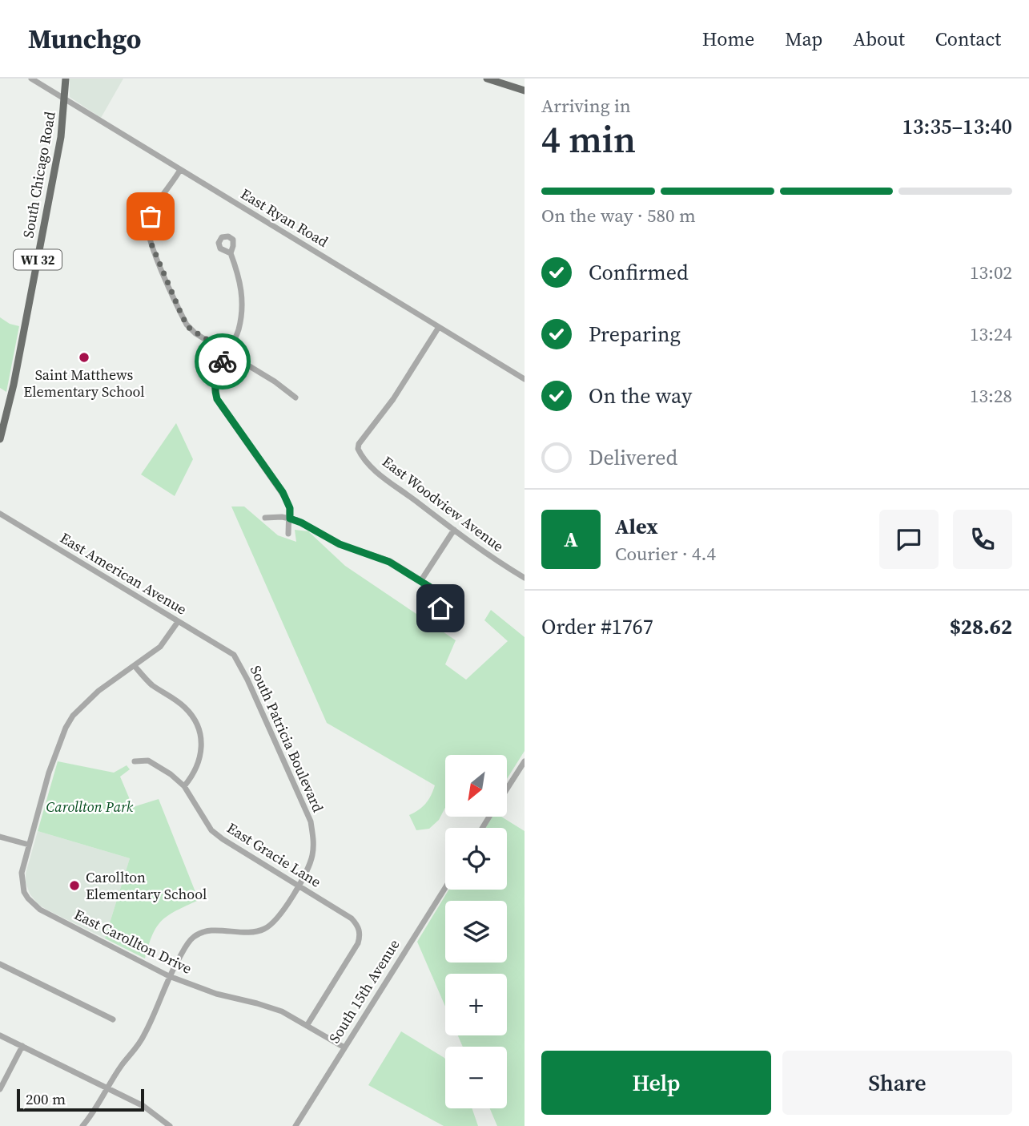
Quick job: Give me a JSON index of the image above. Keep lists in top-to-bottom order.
{
  "streets": {
    "main road": ["South Chicago Road", "WI 32"],
    "street": [
      "East Ryan Road",
      "East Woodview Avenue",
      "East American Avenue",
      "South Patricia Boulevard",
      "East Gracie Lane",
      "East Carollton Drive",
      "South 15th Avenue"
    ]
  },
  "crossings": [
    ["South Chicago Road", "East Ryan Road"],
    ["East Ryan Road", "East Woodview Avenue"],
    ["East American Avenue", "South Patricia Boulevard"],
    ["East American Avenue", "East Carollton Drive"],
    ["South Patricia Boulevard", "East Gracie Lane"],
    ["South Patricia Boulevard", "East Carollton Drive"],
    ["East Gracie Lane", "East Carollton Drive"],
    ["East Carollton Drive", "South 15th Avenue"]
  ],
  "parks": ["Carollton Park"],
  "places": ["Saint Matthews Elementary School", "Carollton Elementary School"],
  "scale_bar": "200 m",
  "north": "bottom left",
  "page": {
    "header": "Munchgo",
    "nav": [
      "Home",
      "Map",
      "About",
      "Contact"
    ],
    "heading": ["4 min", "Arriving in", "13:35–13:40"],
    "panel": [
      "Alex",
      "Courier · 4.4",
      "Order #1767",
      "$28.62"
    ],
    "bar": "On the way · 580 m",
    "list": [
      ["Confirmed", "13:02"],
      ["Preparing", "13:24"],
      ["On the way", "13:28"],
      "Delivered"
    ],
    "round": "A",
    "map_buttons": ["+", "−"],
    "buttons": ["Help", "Share"],
    "scale": "200 m"
  }
}
